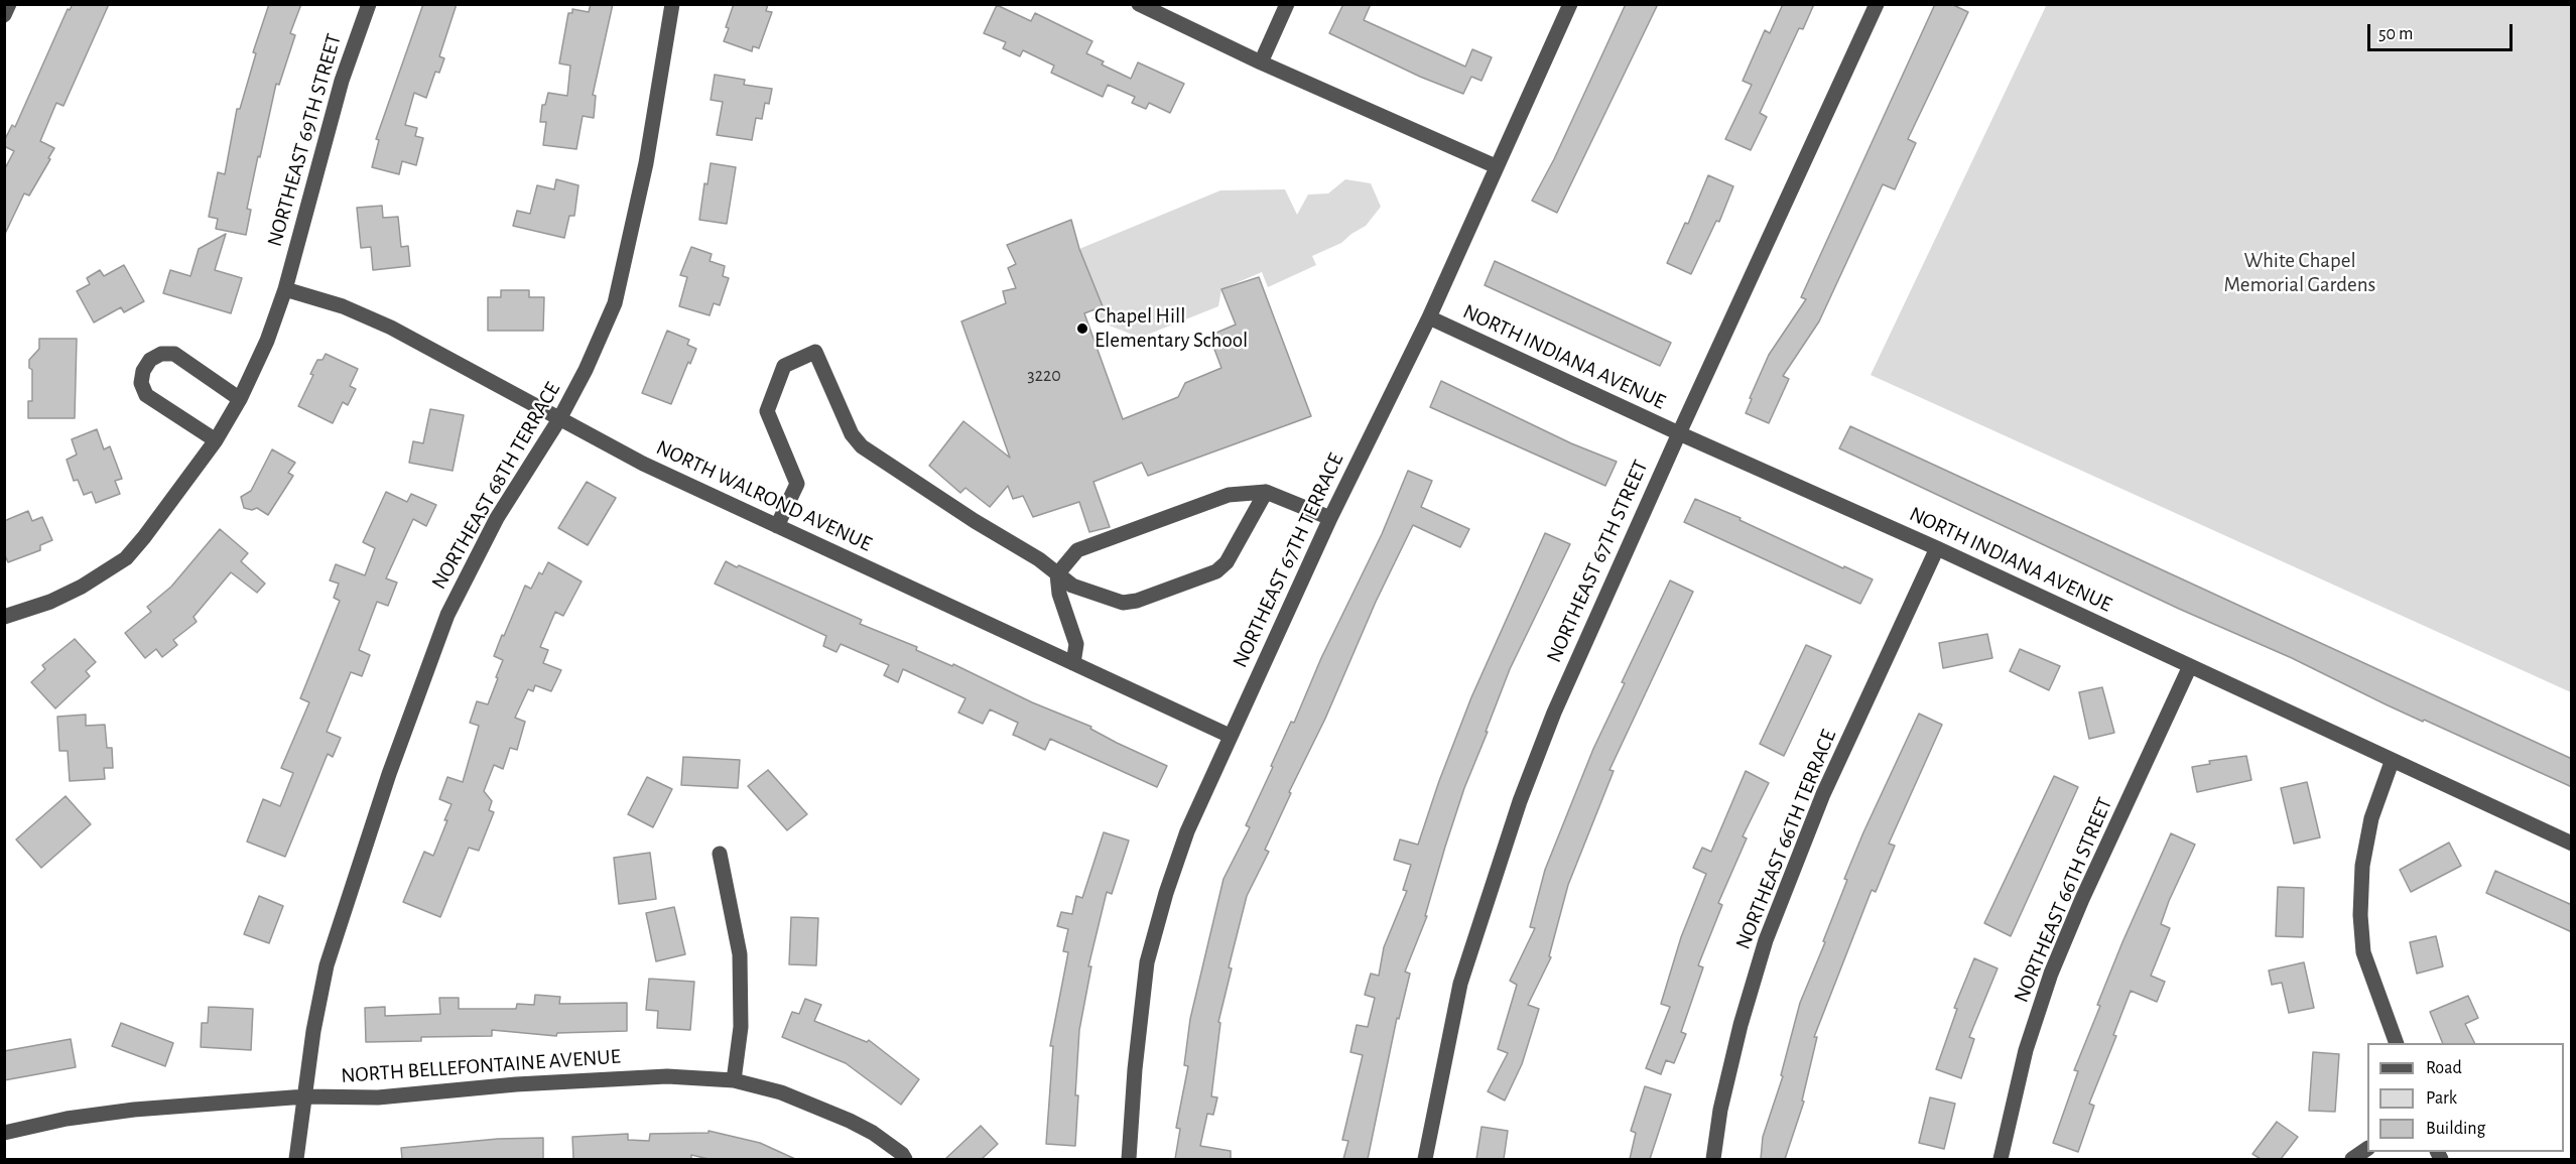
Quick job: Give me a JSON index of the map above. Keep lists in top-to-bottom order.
{
  "streets": {
    "street": [
      "NORTHEAST 69TH STREET",
      "NORTH INDIANA AVENUE",
      "NORTHEAST 68TH TERRACE",
      "NORTH WALROND AVENUE",
      "NORTHEAST 67TH TERRACE",
      "NORTHEAST 67TH STREET",
      "NORTHEAST 66TH TERRACE",
      "NORTHEAST 66TH STREET",
      "NORTH BELLEFONTAINE AVENUE"
    ]
  },
  "crossings": [
    ["NORTHEAST 69TH STREET", "NORTH WALROND AVENUE"],
    ["NORTH INDIANA AVENUE", "NORTHEAST 67TH TERRACE"],
    ["NORTH INDIANA AVENUE", "NORTHEAST 67TH STREET"],
    ["NORTH INDIANA AVENUE", "NORTHEAST 66TH TERRACE"],
    ["NORTH INDIANA AVENUE", "NORTHEAST 66TH STREET"],
    ["NORTHEAST 68TH TERRACE", "NORTH WALROND AVENUE"],
    ["NORTHEAST 68TH TERRACE", "NORTH BELLEFONTAINE AVENUE"],
    ["NORTH WALROND AVENUE", "NORTHEAST 67TH TERRACE"]
  ],
  "parks": ["White Chapel Memorial Gardens"],
  "places": ["Chapel Hill Elementary School"],
  "house_numbers": ["3220"],
  "legend": ["Road", "Park", "Building"],
  "scale_bar": "50 m"
}
